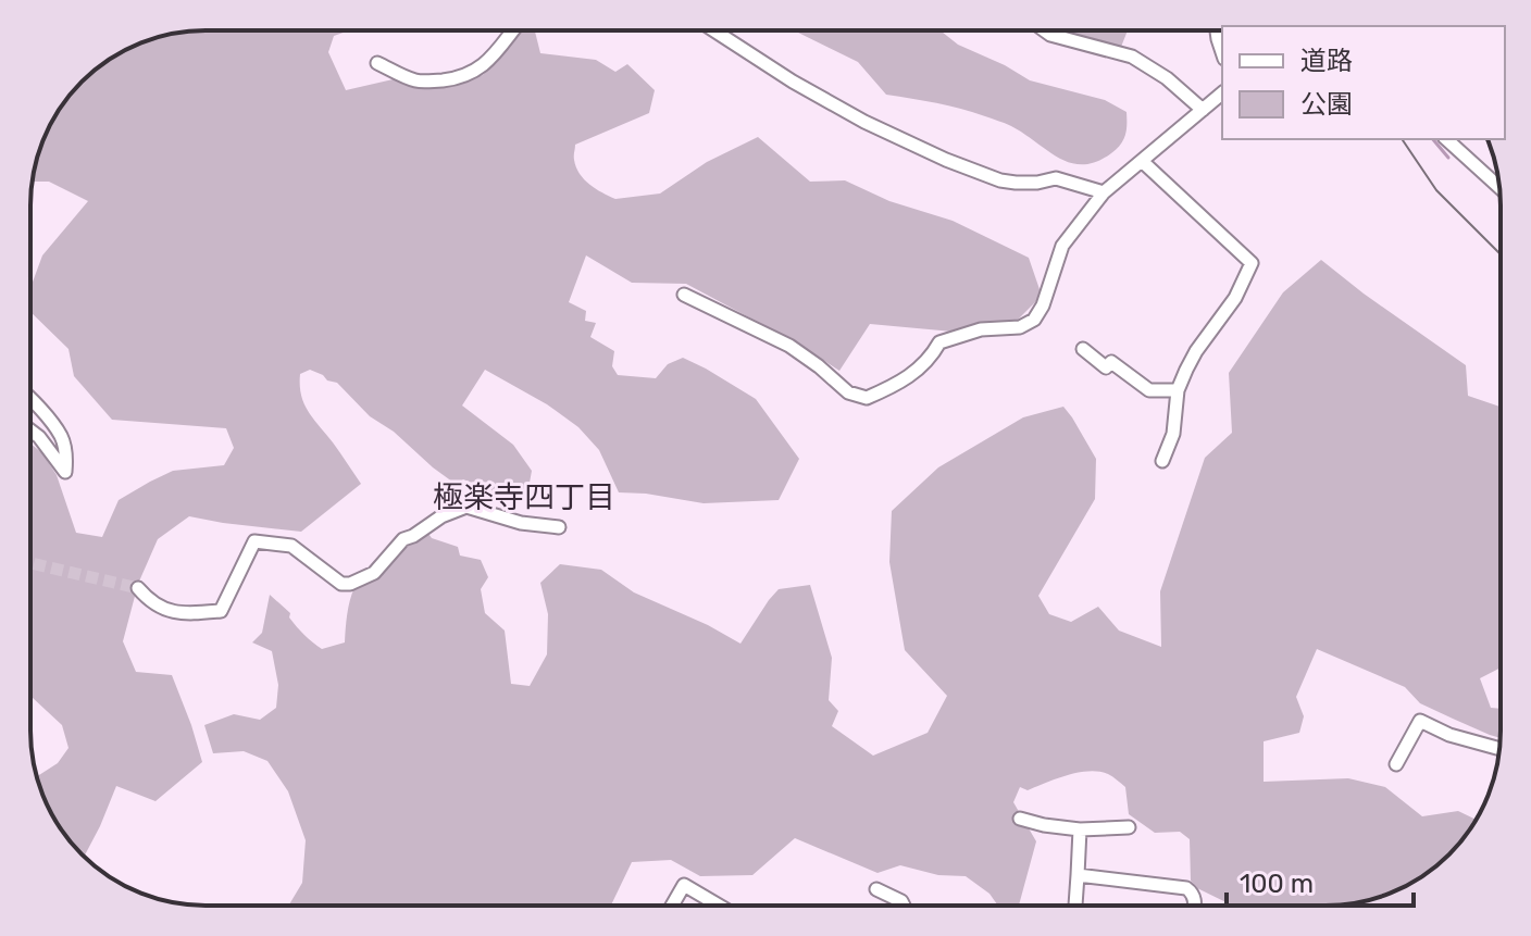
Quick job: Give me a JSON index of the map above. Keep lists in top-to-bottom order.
{
  "districts": ["極楽寺四丁目"],
  "legend": ["道路", "公園"],
  "scale_bar": "100 m"
}
